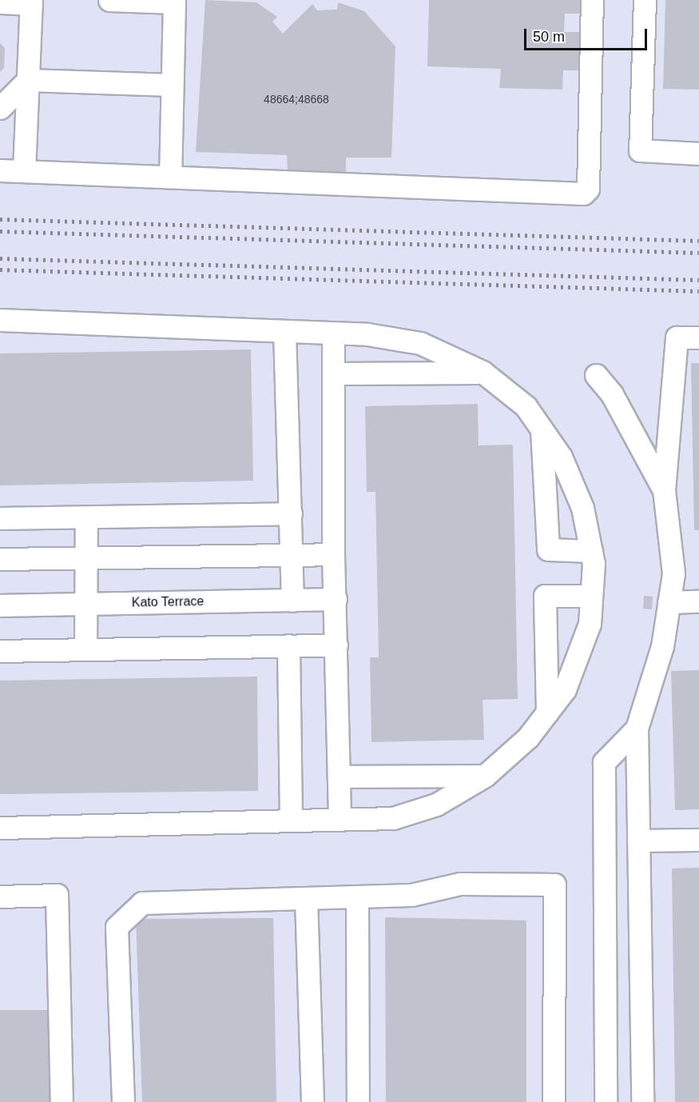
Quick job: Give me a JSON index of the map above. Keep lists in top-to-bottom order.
{
  "streets": {
    "street": ["Kato Terrace"]
  },
  "house_numbers": ["48664;48668"],
  "scale_bar": "50 m"
}
